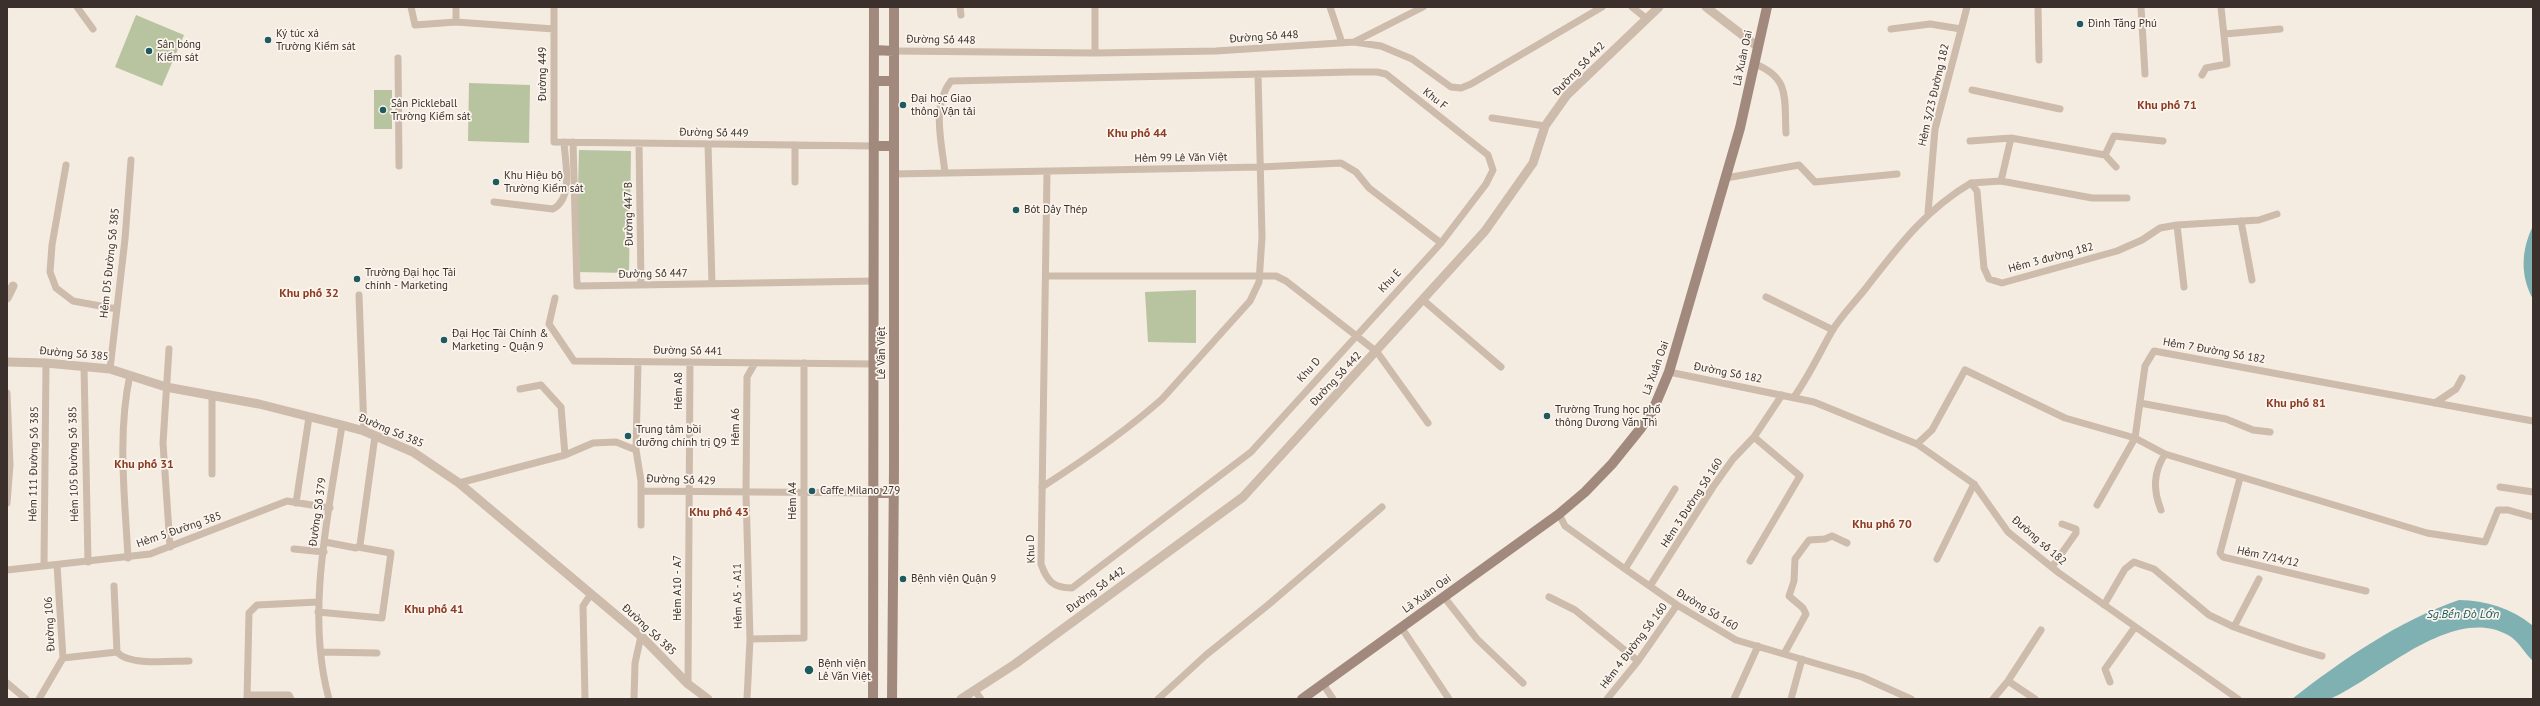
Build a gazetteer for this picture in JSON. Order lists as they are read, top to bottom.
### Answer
{
  "streets": {
    "main road": ["Lã Xuân Oai", "Lê Văn Việt"],
    "street": [
      "Đường Số 448",
      "Đường Số 442",
      "Đường 449",
      "Hẻm 3/23 Đường 182",
      "Khu F",
      "Đường Số 449",
      "Hẻm 99 Lê Văn Việt",
      "Đường 447 B",
      "Hẻm 3 đường 182",
      "Hẻm D5 Đường Số 385",
      "Đường Số 447",
      "Khu E",
      "Đường Số 441",
      "Hẻm 7 Đường Số 182",
      "Đường Số 385",
      "Khu D",
      "Đường Số 182",
      "Hẻm A8",
      "Hẻm A6",
      "Hẻm 111 Đường Số 385",
      "Hẻm 105 Đường Số 385",
      "Đường Số 429",
      "Hẻm A4",
      "Hẻm 3 Đường Số 160",
      "Đường Số 379",
      "Hẻm 5 Đường 385",
      "Đường số 182",
      "Hẻm 7/14/12",
      "Hẻm A10 - A7",
      "Hẻm A5 - A11",
      "Đường Số 160",
      "Đường 106",
      "Hẻm 4 Đường Số 160"
    ]
  },
  "crossings": [
    ["Đường Số 448", "Lê Văn Việt"],
    ["Lã Xuân Oai", "Đường Số 182"],
    ["Lã Xuân Oai", "Đường Số 160"],
    ["Đường 449", "Đường Số 449"],
    ["Khu F", "Hẻm 99 Lê Văn Việt"],
    ["Khu F", "Khu E"],
    ["Đường Số 449", "Đường 447 B"],
    ["Đường Số 449", "Đường Số 447"],
    ["Đường Số 449", "Lê Văn Việt"],
    ["Hẻm 99 Lê Văn Việt", "Khu E"],
    ["Hẻm 99 Lê Văn Việt", "Lê Văn Việt"],
    ["Đường 447 B", "Đường Số 447"],
    ["Hẻm D5 Đường Số 385", "Đường Số 385"],
    ["Đường Số 447", "Lê Văn Việt"],
    ["Khu E", "Khu D"],
    ["Đường Số 441", "Lê Văn Việt"],
    ["Đường Số 441", "Hẻm A8"],
    ["Đường Số 441", "Hẻm A6"],
    ["Đường Số 441", "Đường Số 429"],
    ["Đường Số 441", "Hẻm A4"],
    ["Lê Văn Việt", "Đường Số 429"],
    ["Đường Số 385", "Hẻm 111 Đường Số 385"],
    ["Đường Số 385", "Hẻm 105 Đường Số 385"],
    ["Đường Số 385", "Đường Số 379"],
    ["Đường Số 385", "Hẻm A10 - A7"],
    ["Đường Số 182", "Hẻm 3 Đường Số 160"],
    ["Đường Số 182", "Đường số 182"],
    ["Hẻm A8", "Đường Số 429"],
    ["Hẻm A8", "Hẻm A10 - A7"],
    ["Hẻm A6", "Đường Số 429"],
    ["Hẻm A6", "Hẻm A5 - A11"],
    ["Hẻm 111 Đường Số 385", "Hẻm 5 Đường 385"],
    ["Hẻm 105 Đường Số 385", "Hẻm 5 Đường 385"],
    ["Đường Số 429", "Hẻm A4"],
    ["Đường Số 429", "Hẻm A10 - A7"],
    ["Đường Số 429", "Hẻm A5 - A11"],
    ["Hẻm A4", "Hẻm A5 - A11"],
    ["Hẻm 3 Đường Số 160", "Đường số 182"],
    ["Hẻm 3 Đường Số 160", "Đường Số 160"],
    ["Đường Số 379", "Hẻm 5 Đường 385"],
    ["Hẻm 5 Đường 385", "Đường 106"],
    ["Đường Số 160", "Hẻm 4 Đường Số 160"]
  ],
  "districts": [
    "Khu phố 71",
    "Khu phố 44",
    "Khu phố 32",
    "Khu phố 81",
    "Khu phố 31",
    "Khu phố 43",
    "Khu phố 70",
    "Khu phố 41"
  ],
  "water": ["Sg.Bến Đò Lớn"],
  "places": [
    "Đình Tăng Phú",
    "Ký túc xá Trường Kiểm sát",
    "Sân bóng Kiểm sát",
    "Đại học Giao thông Vận tải",
    "Sân Pickleball Trường Kiểm sát",
    "Khu Hiệu bộ Trường Kiểm sát",
    "Bót Dây Thép",
    "Trường Đại học Tài chính - Marketing",
    "Đại Học Tài Chính & Marketing - Quận 9",
    "Trường Trung học phổ thông Dương Văn Thì",
    "Trung tâm bồi dưỡng chính trị Q9",
    "Caffe Milano 279",
    "Bệnh viện Quận 9",
    "Bệnh viện Lê Văn Việt"
  ]
}
